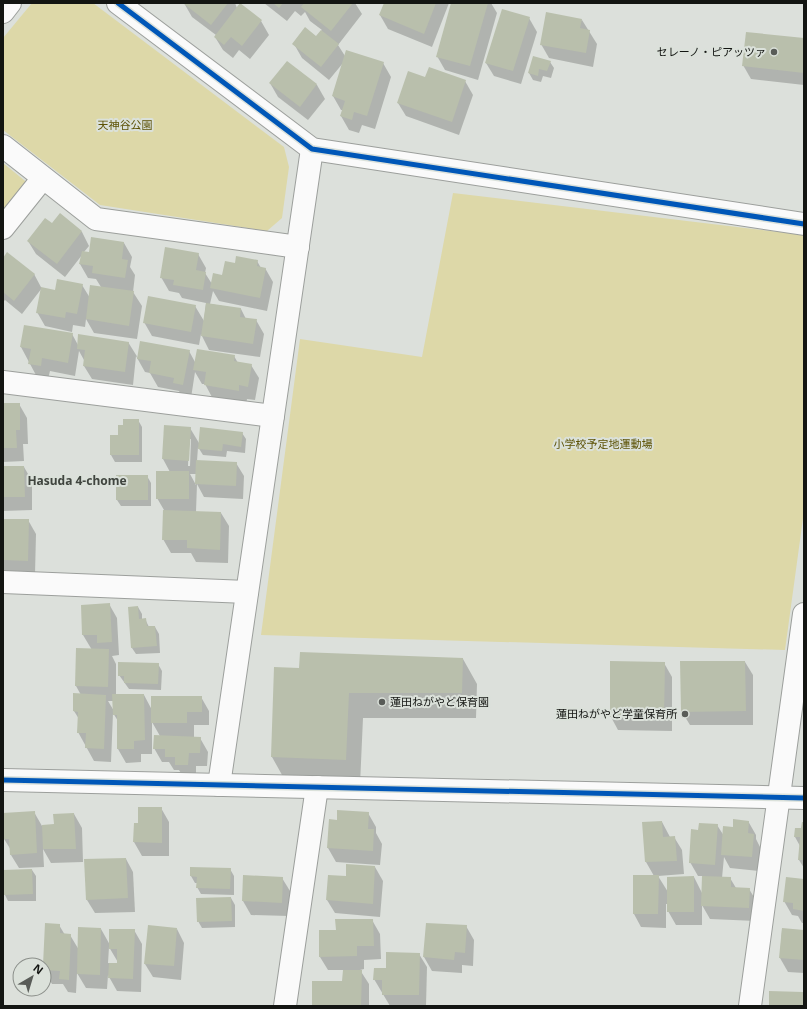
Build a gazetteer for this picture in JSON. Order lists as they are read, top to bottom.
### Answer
{
  "districts": ["Hasuda 4-chome"],
  "parks": ["天神谷公園", "小学校予定地運動場"],
  "places": ["セレーノ・ピアッツァ", "蓮田ねがやど保育園", "蓮田ねがやど学童保育所"],
  "north": "top right"
}
